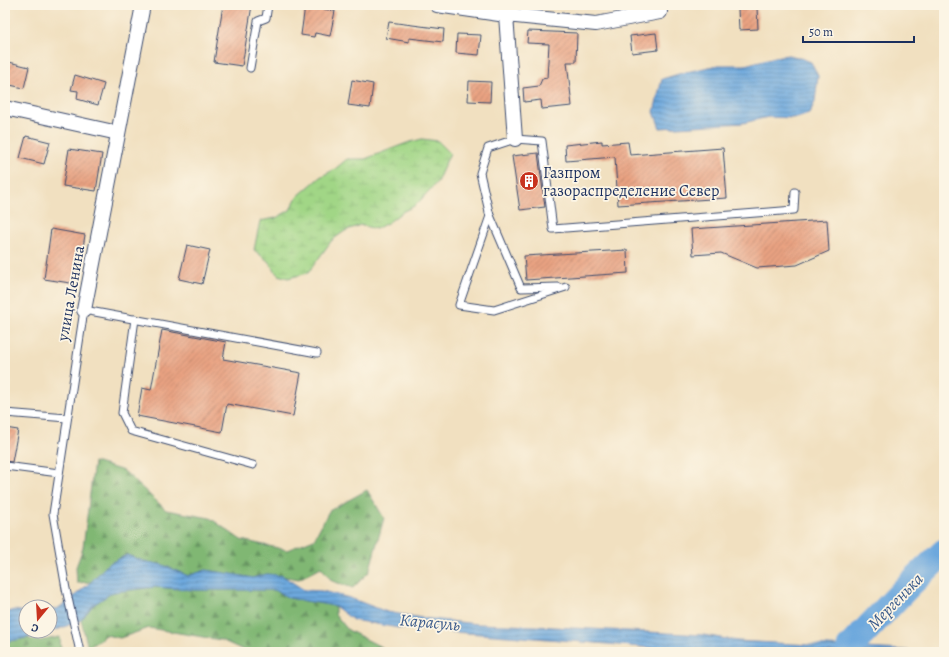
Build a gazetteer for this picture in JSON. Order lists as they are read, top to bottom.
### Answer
{
  "streets": {
    "street": ["улица Ленина"]
  },
  "water": ["Мергенька", "Карасуль"],
  "places": {
    "building": ["Газпром газораспределение Север"]
  },
  "scale_bar": "50 m",
  "north": "bottom"
}
